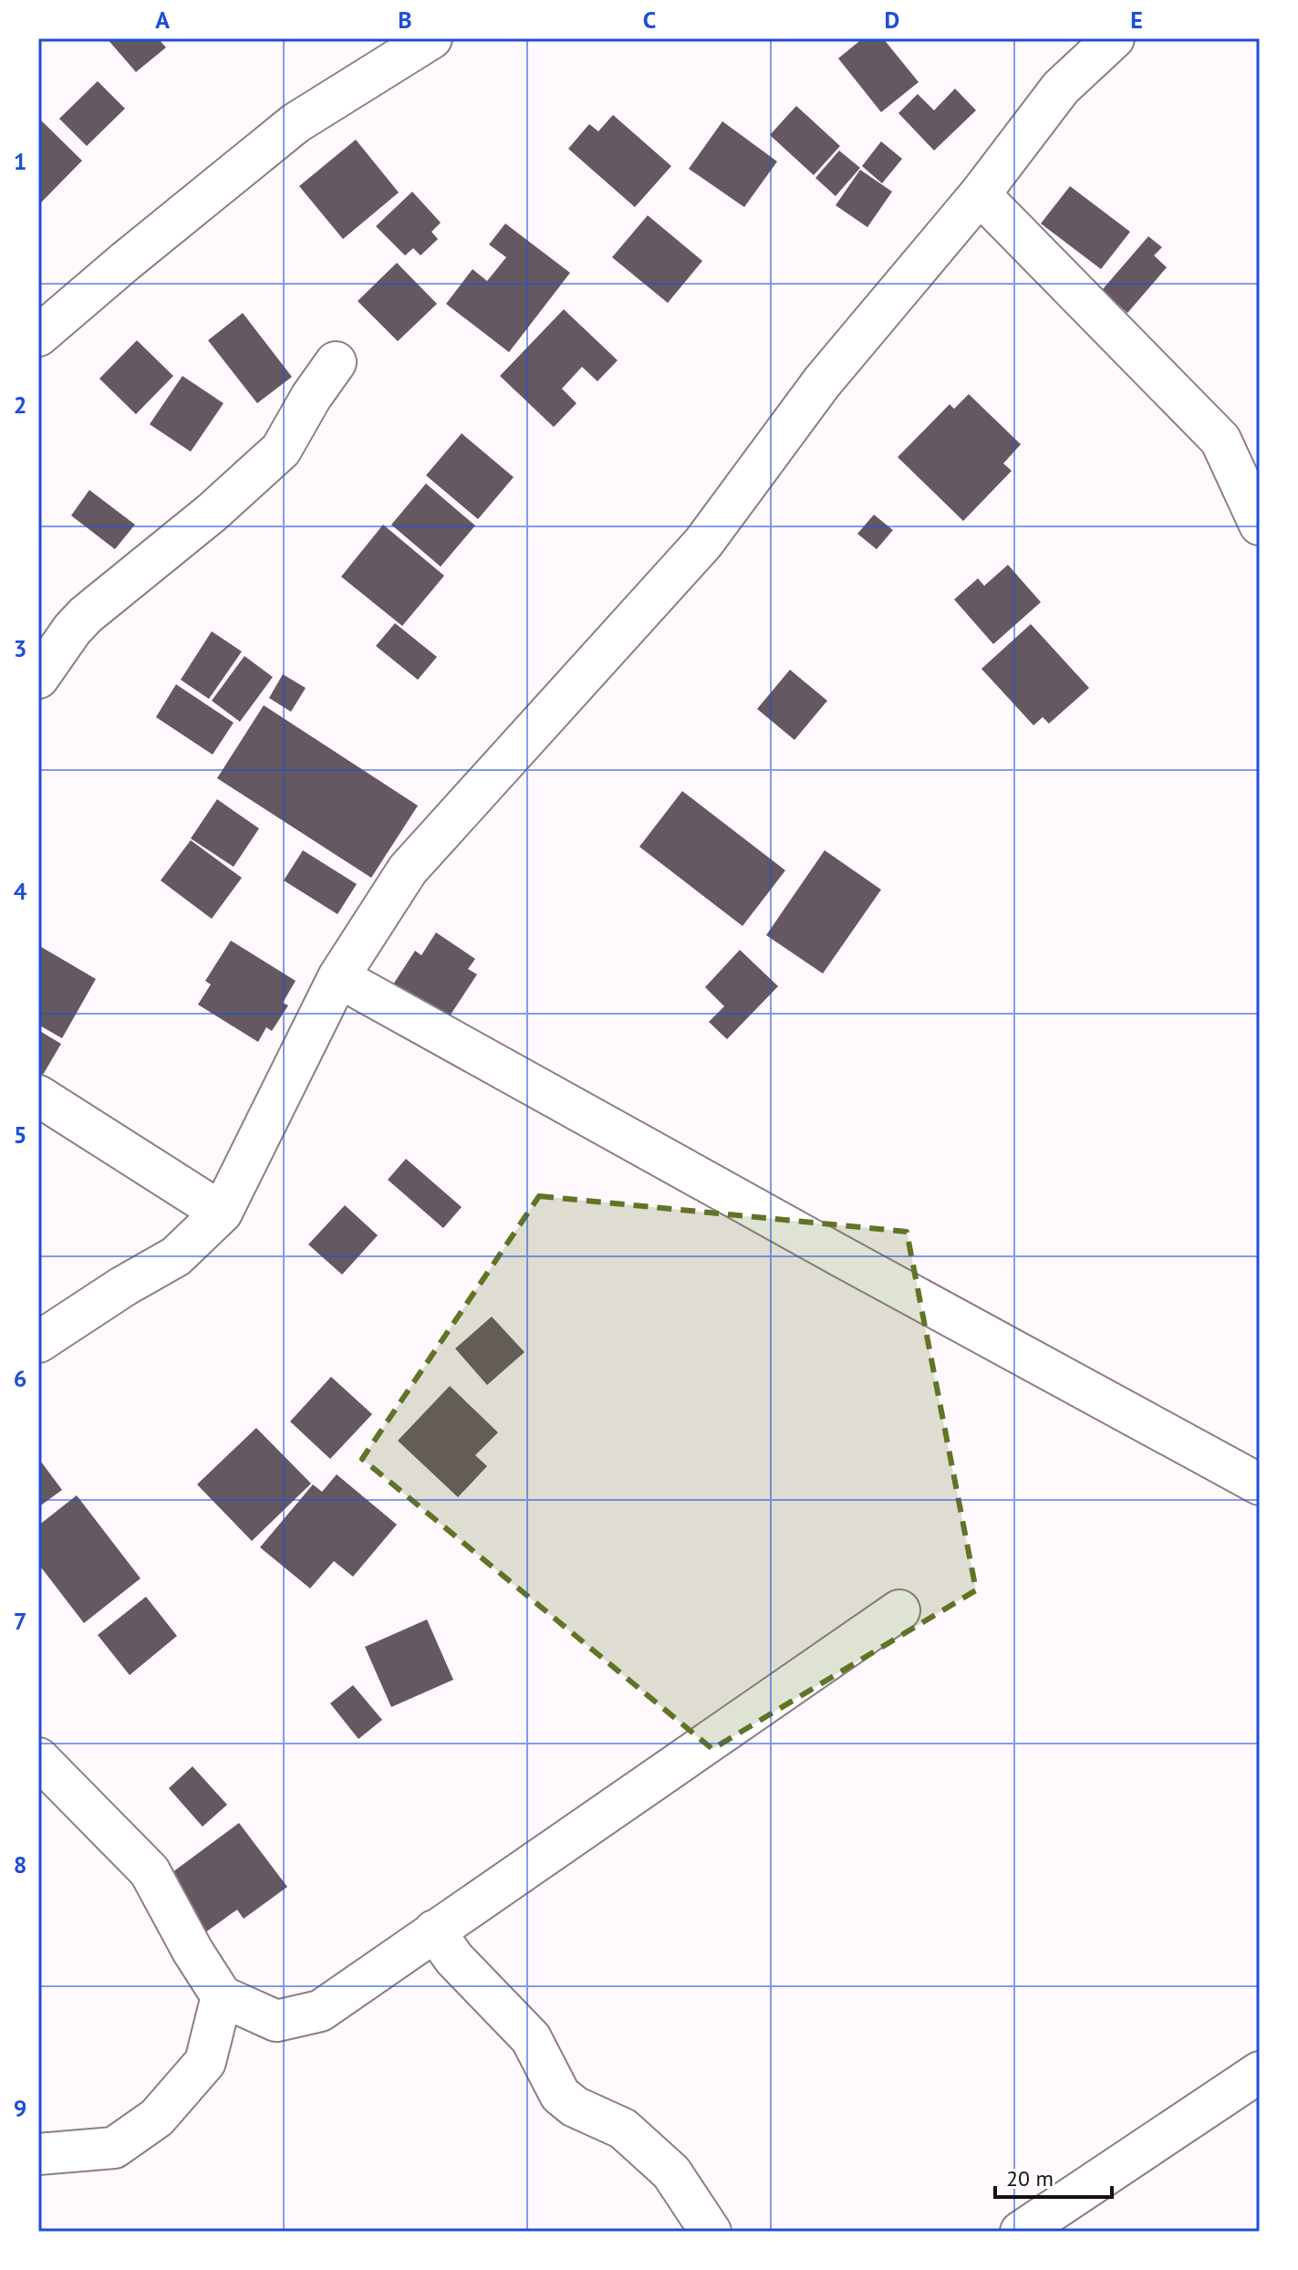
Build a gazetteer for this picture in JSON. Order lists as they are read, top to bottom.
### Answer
{
  "scale_bar": "20 m",
  "grid": {
    "columns": [
      "A",
      "B",
      "C",
      "D",
      "E"
    ],
    "rows": [
      "1",
      "2",
      "3",
      "4",
      "5",
      "6",
      "7",
      "8",
      "9"
    ]
  }
}
